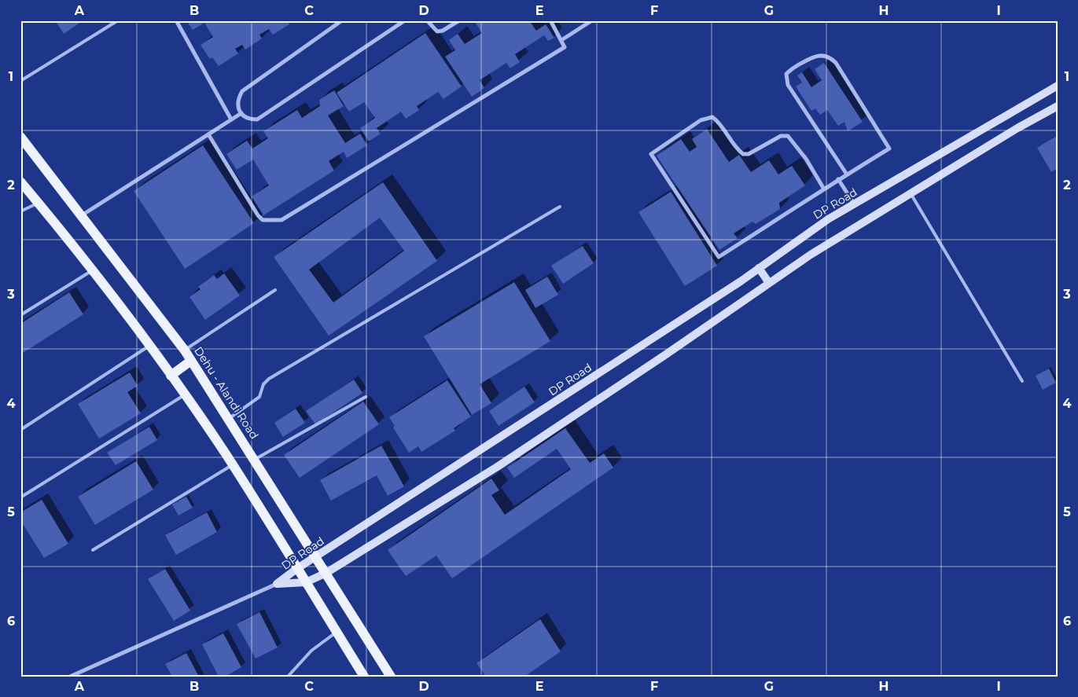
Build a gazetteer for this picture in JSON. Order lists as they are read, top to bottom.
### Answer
{
  "streets": {
    "main road": ["Dehu - Alandi Road"],
    "street": ["DP Road"]
  },
  "crossings": [
    ["DP Road", "Dehu - Alandi Road"]
  ],
  "grid": {
    "columns": [
      "A",
      "B",
      "C",
      "D",
      "E",
      "F",
      "G",
      "H",
      "I"
    ],
    "rows": [
      "1",
      "2",
      "3",
      "4",
      "5",
      "6"
    ]
  }
}
